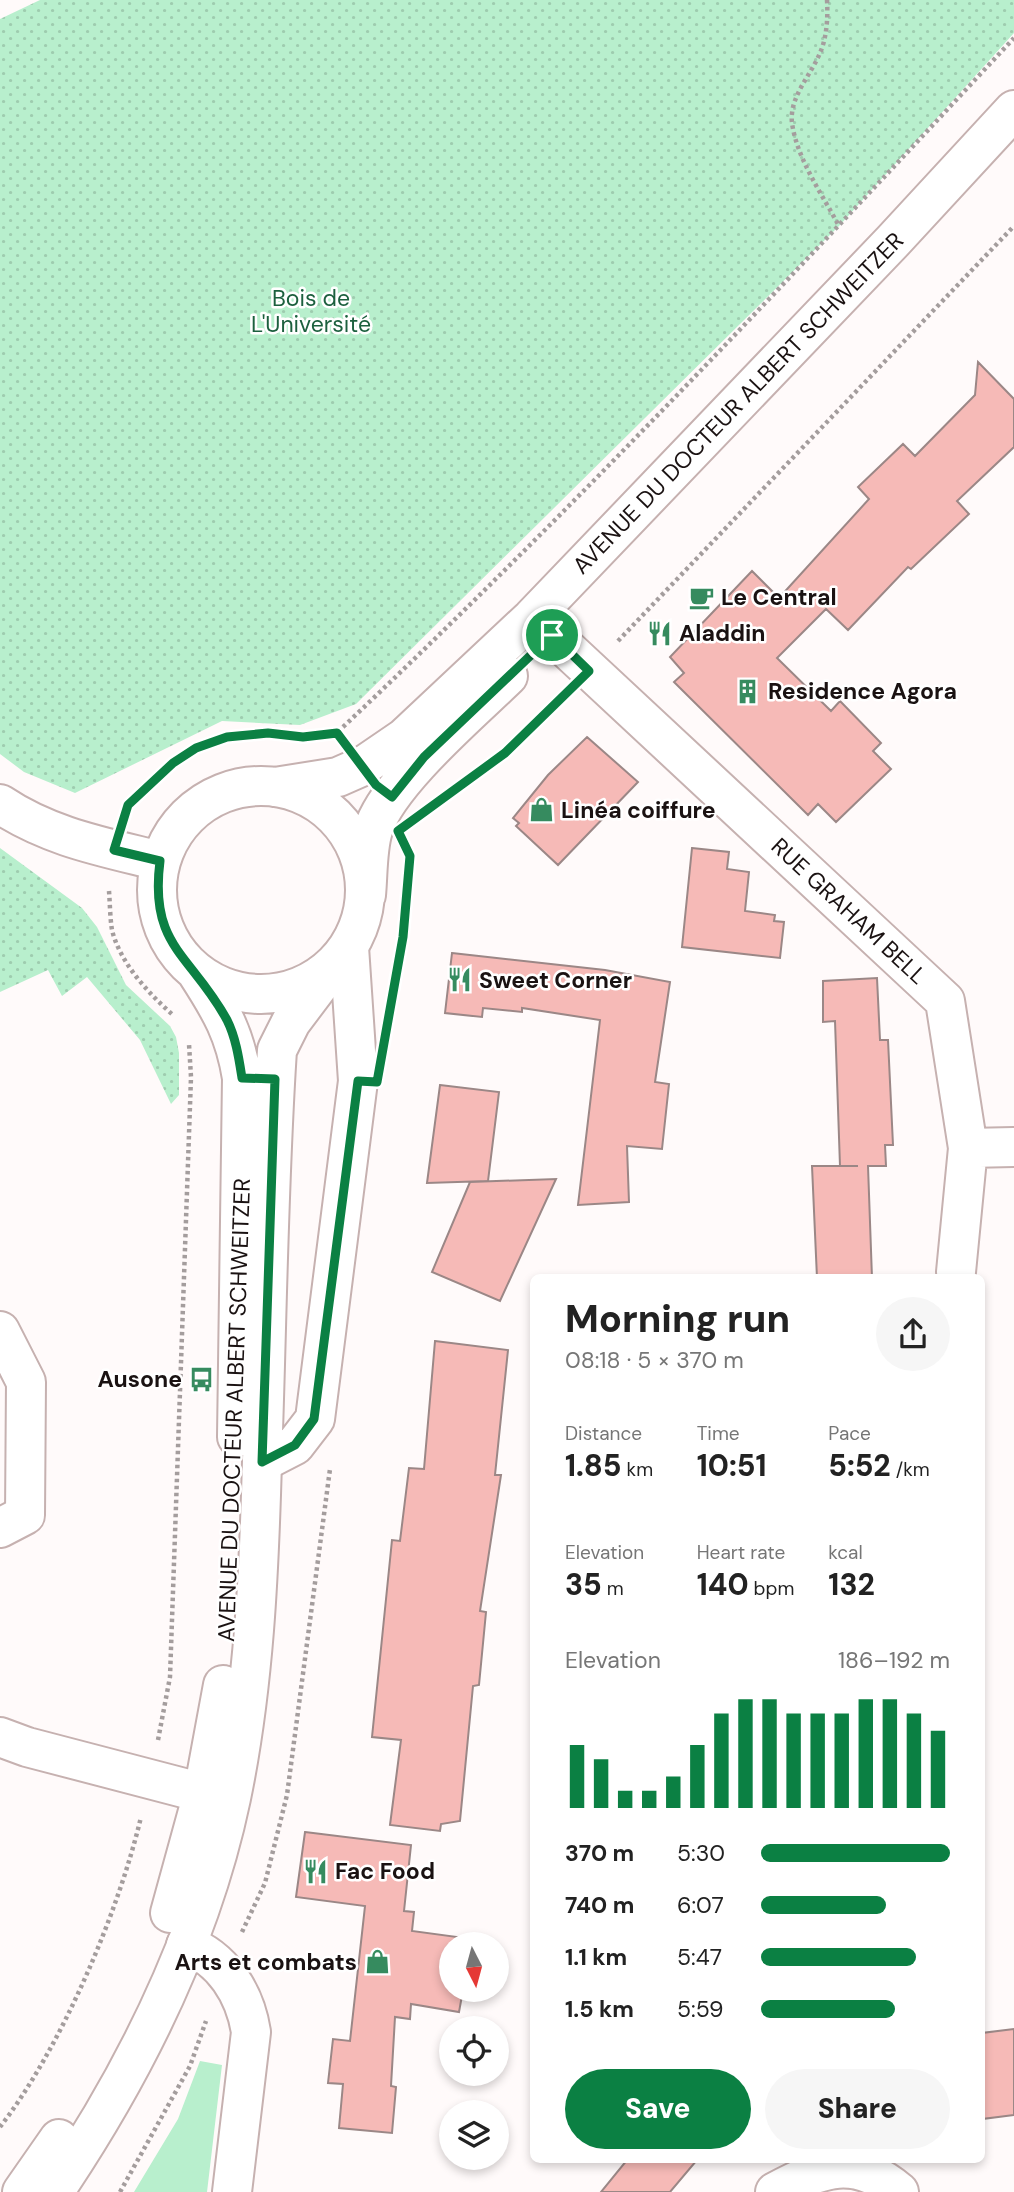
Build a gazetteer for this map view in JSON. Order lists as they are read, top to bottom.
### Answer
{
  "streets": {
    "main road": ["AVENUE DU DOCTEUR ALBERT SCHWEITZER", "RUE GRAHAM BELL"]
  },
  "crossings": [
    ["AVENUE DU DOCTEUR ALBERT SCHWEITZER", "RUE GRAHAM BELL"]
  ],
  "parks": ["Bois de L'Université"],
  "places": {
    "cafe": ["Le Central"],
    "restaurant": ["Aladdin", "Sweet Corner", "Fac Food"],
    "building": ["Residence Agora"],
    "shop": ["Linéa coiffure", "Arts et combats"],
    "bus stop": ["Ausone"]
  },
  "north": "bottom",
  "page": {
    "heading": ["Morning run", "08:18 · 5 × 370 m"],
    "stats": [
      ["Distance", "1.85 km"],
      ["Time", "10:51"],
      ["Pace", "5:52 /km"],
      ["Elevation", "35 m"],
      ["Heart rate", "140 bpm"],
      ["kcal", "132"]
    ],
    "chart": ["Elevation", "186–192 m"],
    "list": [
      {
        "name": "370 m",
        "note": "5:30"
      },
      {
        "name": "740 m",
        "note": "6:07"
      },
      {
        "name": "1.1 km",
        "note": "5:47"
      },
      {
        "name": "1.5 km",
        "note": "5:59"
      }
    ],
    "buttons": ["Save", "Share"]
  }
}
